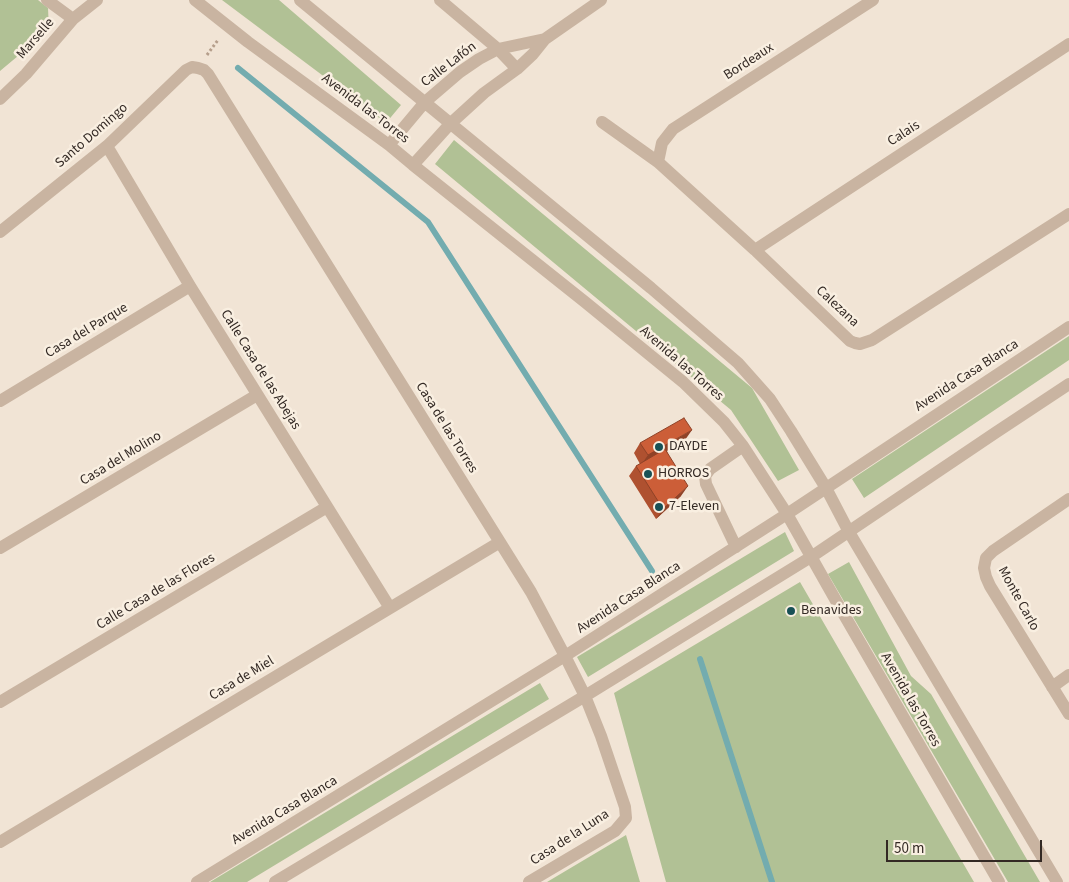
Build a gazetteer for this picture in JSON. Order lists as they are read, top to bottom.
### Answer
{
  "streets": {
    "street": [
      "Marselle",
      "Bordeaux",
      "Calle Lafón",
      "Avenida las Torres",
      "Calais",
      "Santo Domingo",
      "Calezana",
      "Casa del Parque",
      "Calle Casa de las Abejas",
      "Avenida Casa Blanca",
      "Casa de las Torres",
      "Casa del Molino",
      "Calle Casa de las Flores",
      "Monte Carlo",
      "Casa de Miel",
      "Casa de la Luna"
    ]
  },
  "crossings": [
    ["Bordeaux", "Calezana"],
    ["Calle Lafón", "Avenida las Torres"],
    ["Avenida las Torres", "Avenida Casa Blanca"],
    ["Calais", "Calezana"],
    ["Santo Domingo", "Calle Casa de las Abejas"],
    ["Santo Domingo", "Casa de las Torres"],
    ["Casa del Parque", "Calle Casa de las Abejas"],
    ["Calle Casa de las Abejas", "Casa del Molino"],
    ["Calle Casa de las Abejas", "Calle Casa de las Flores"],
    ["Calle Casa de las Abejas", "Casa de Miel"],
    ["Avenida Casa Blanca", "Casa de las Torres"],
    ["Casa de las Torres", "Casa de Miel"],
    ["Casa de las Torres", "Casa de la Luna"]
  ],
  "places": [
    "DAYDE",
    "HORROS",
    "7-Eleven",
    "Benavides"
  ],
  "scale_bar": "50 m"
}
